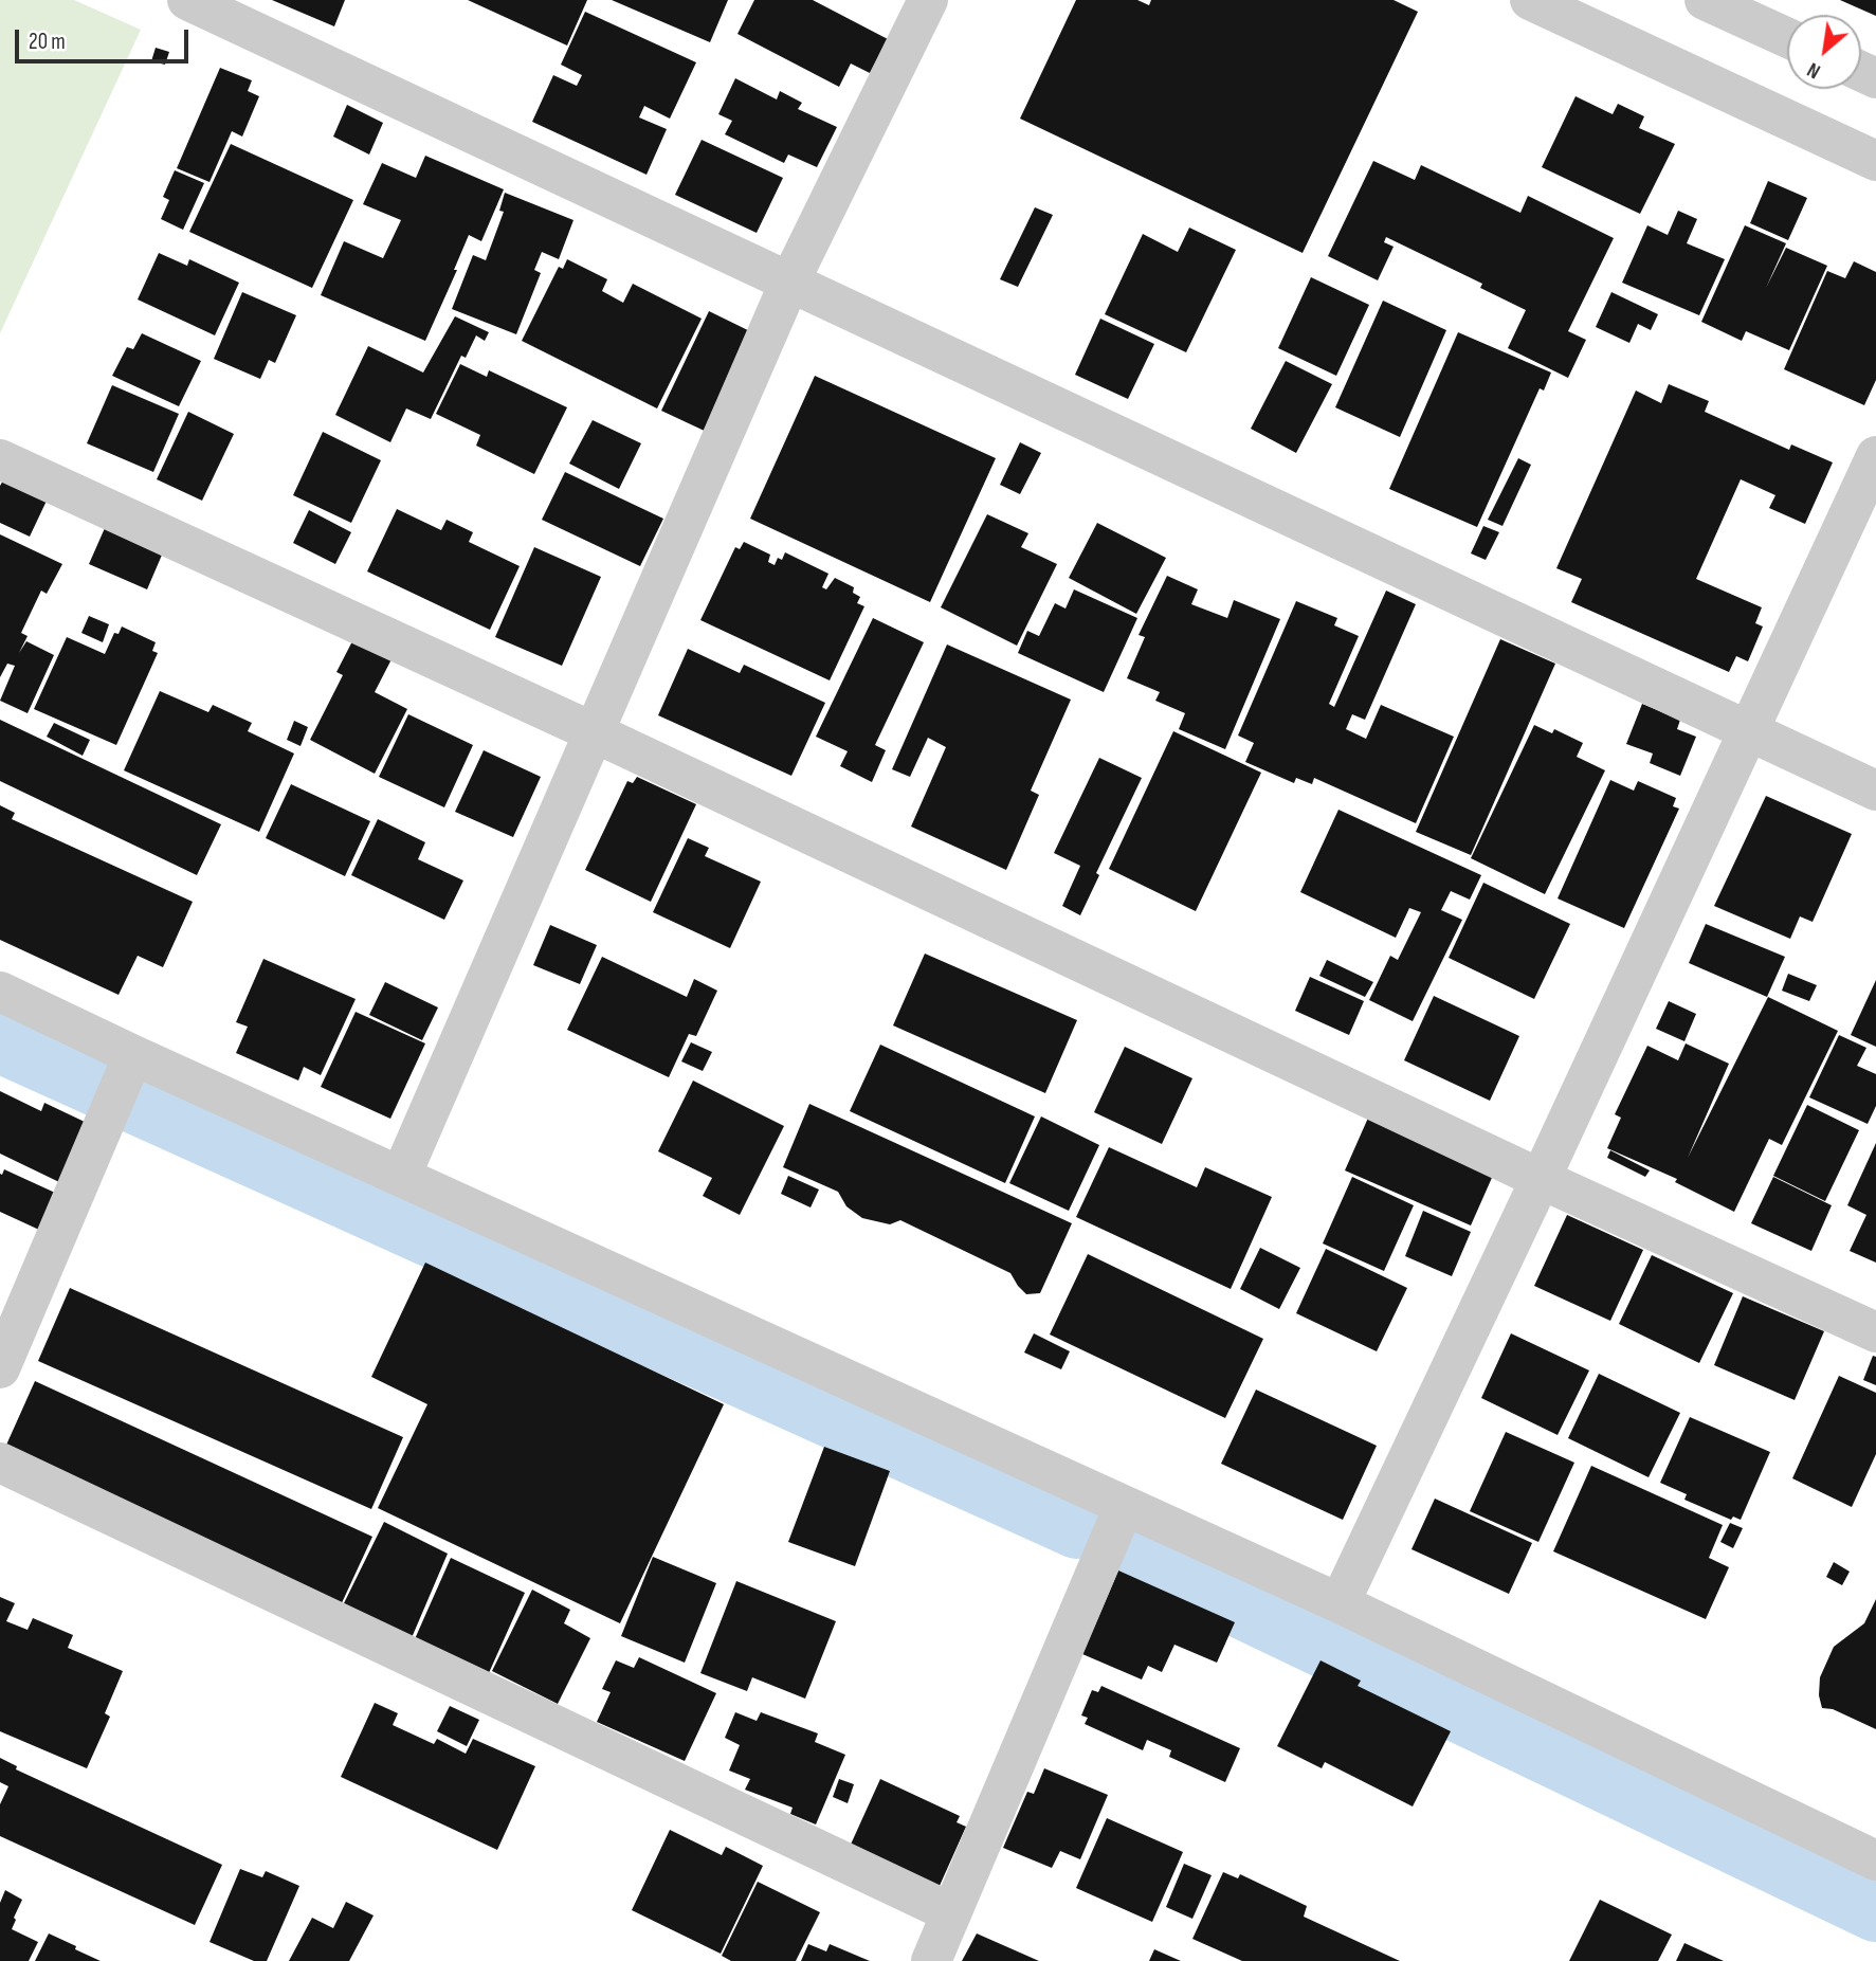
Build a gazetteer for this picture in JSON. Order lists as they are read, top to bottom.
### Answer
{
  "scale_bar": "20 m",
  "north": "bottom left"
}
